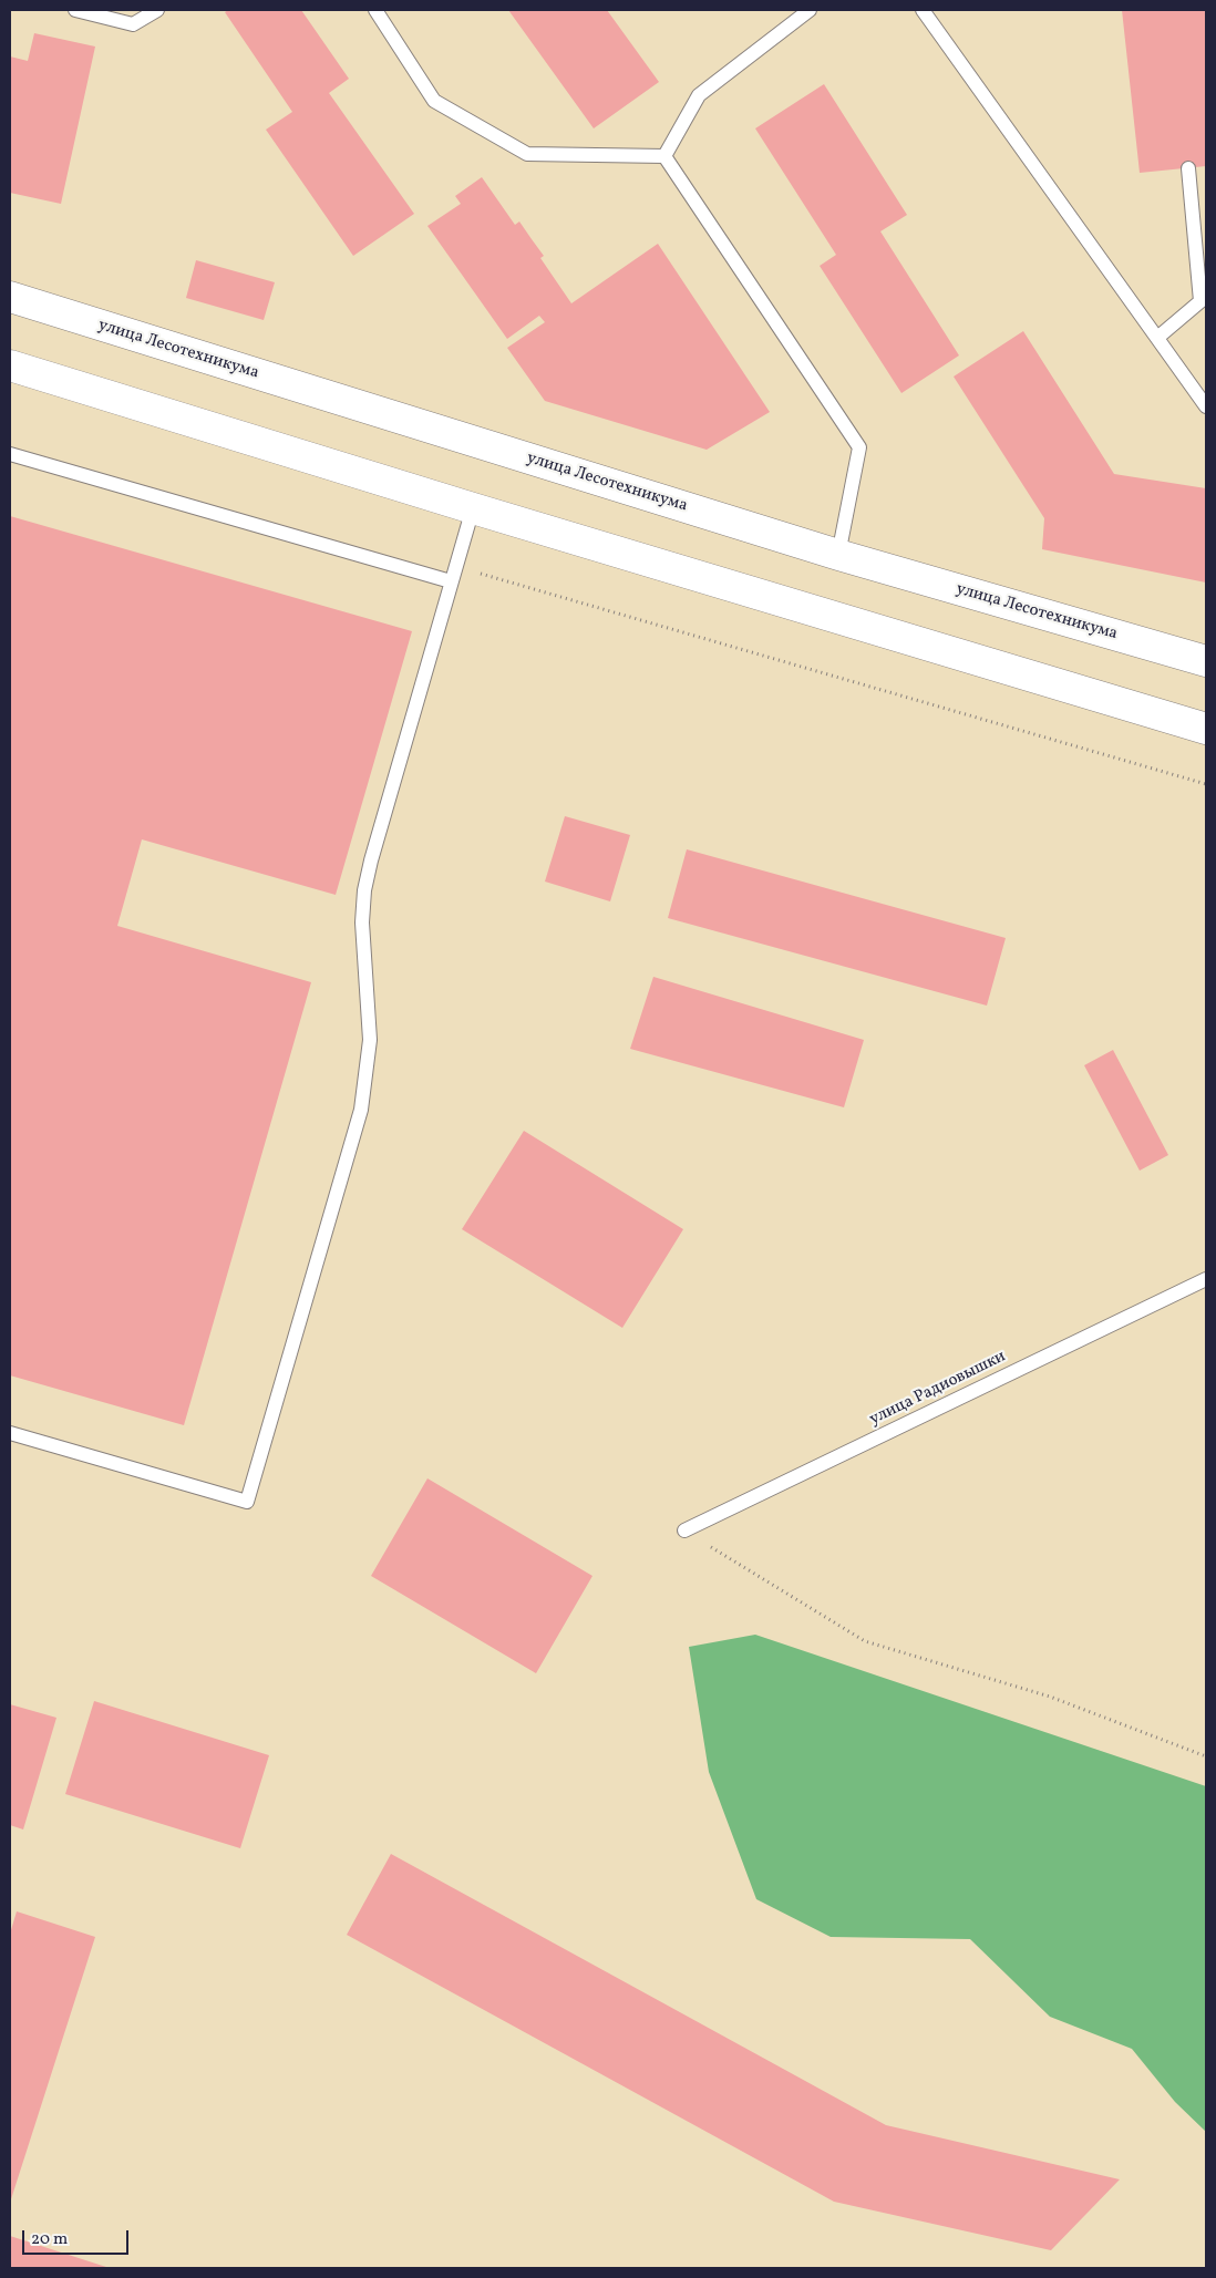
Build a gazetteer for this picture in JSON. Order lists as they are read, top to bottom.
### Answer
{
  "streets": {
    "main road": ["улица Лесотехникума"],
    "lane": ["улица Радиовышки"]
  },
  "scale_bar": "20 m"
}
